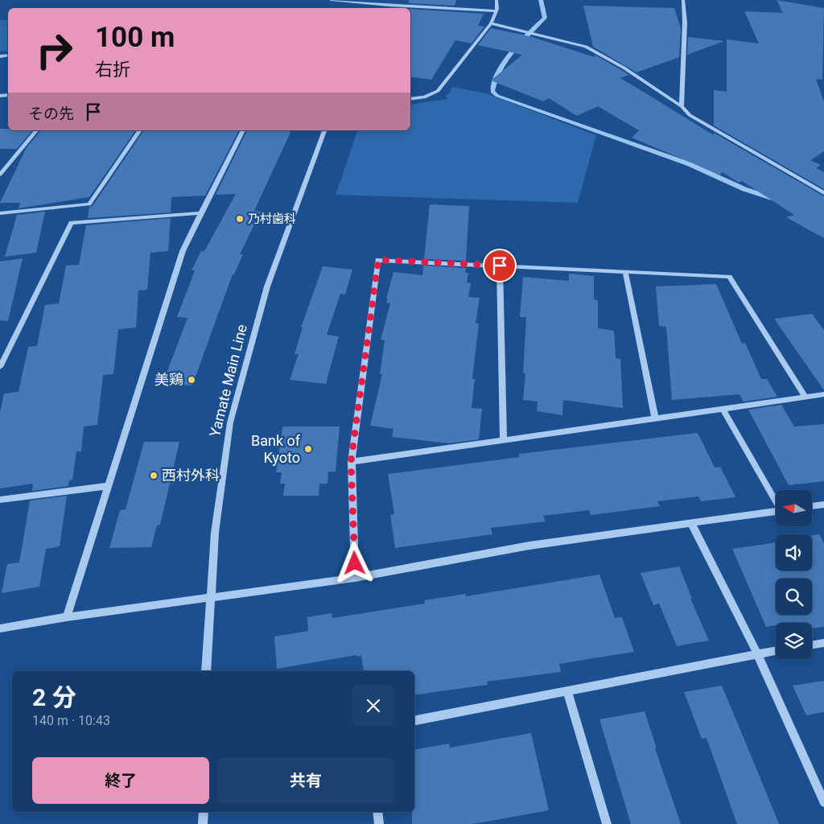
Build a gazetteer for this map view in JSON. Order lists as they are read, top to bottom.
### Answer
{
  "streets": {
    "street": ["Yamate Main Line"]
  },
  "places": [
    "乃村歯科",
    "美鶏",
    "Bank of Kyoto",
    "西村外科"
  ],
  "north": "left",
  "page": {
    "turn": ["100 m", "右折"],
    "then": "その先",
    "heading": ["2 分", "140 m · 10:43"],
    "buttons": ["終了", "共有"]
  }
}
